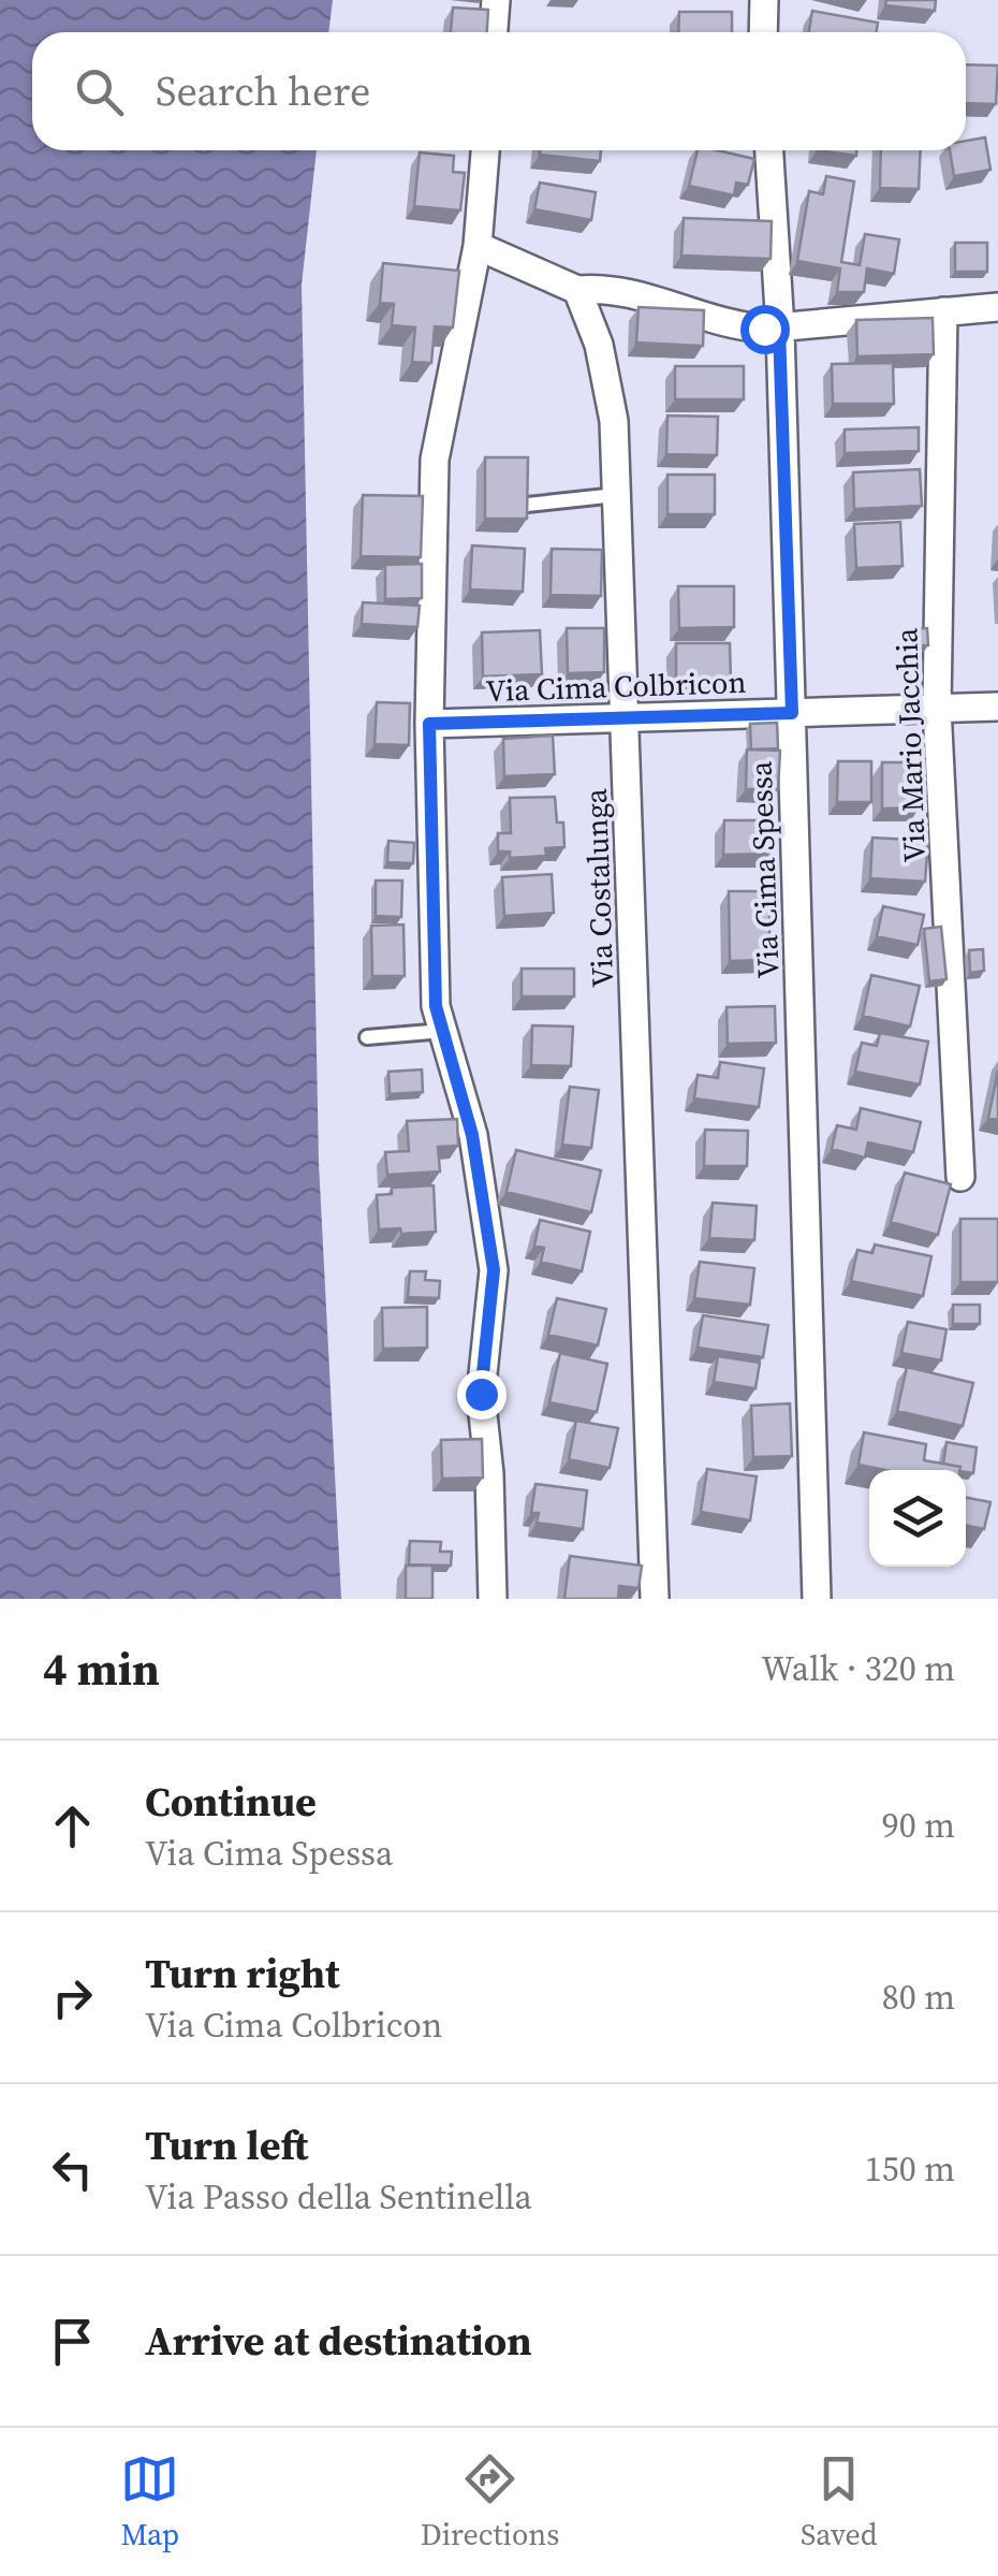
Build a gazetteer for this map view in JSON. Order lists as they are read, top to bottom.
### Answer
{
  "streets": {
    "street": [
      "Via Cima Colbricon",
      "Via Mario Jacchia",
      "Via Cima Spessa",
      "Via Costalunga"
    ]
  },
  "crossings": [
    ["Via Cima Colbricon", "Via Mario Jacchia"],
    ["Via Cima Colbricon", "Via Cima Spessa"],
    ["Via Cima Colbricon", "Via Costalunga"]
  ],
  "page": {
    "search": "Search here",
    "heading": ["4 min", "Walk · 320 m"],
    "list": [
      ["Continue", "Via Cima Spessa", "90 m"],
      ["Turn right", "Via Cima Colbricon", "80 m"],
      ["Turn left", "Via Passo della Sentinella", "150 m"],
      "Arrive at destination"
    ],
    "nav": ["Map", "Directions", "Saved"]
  }
}
